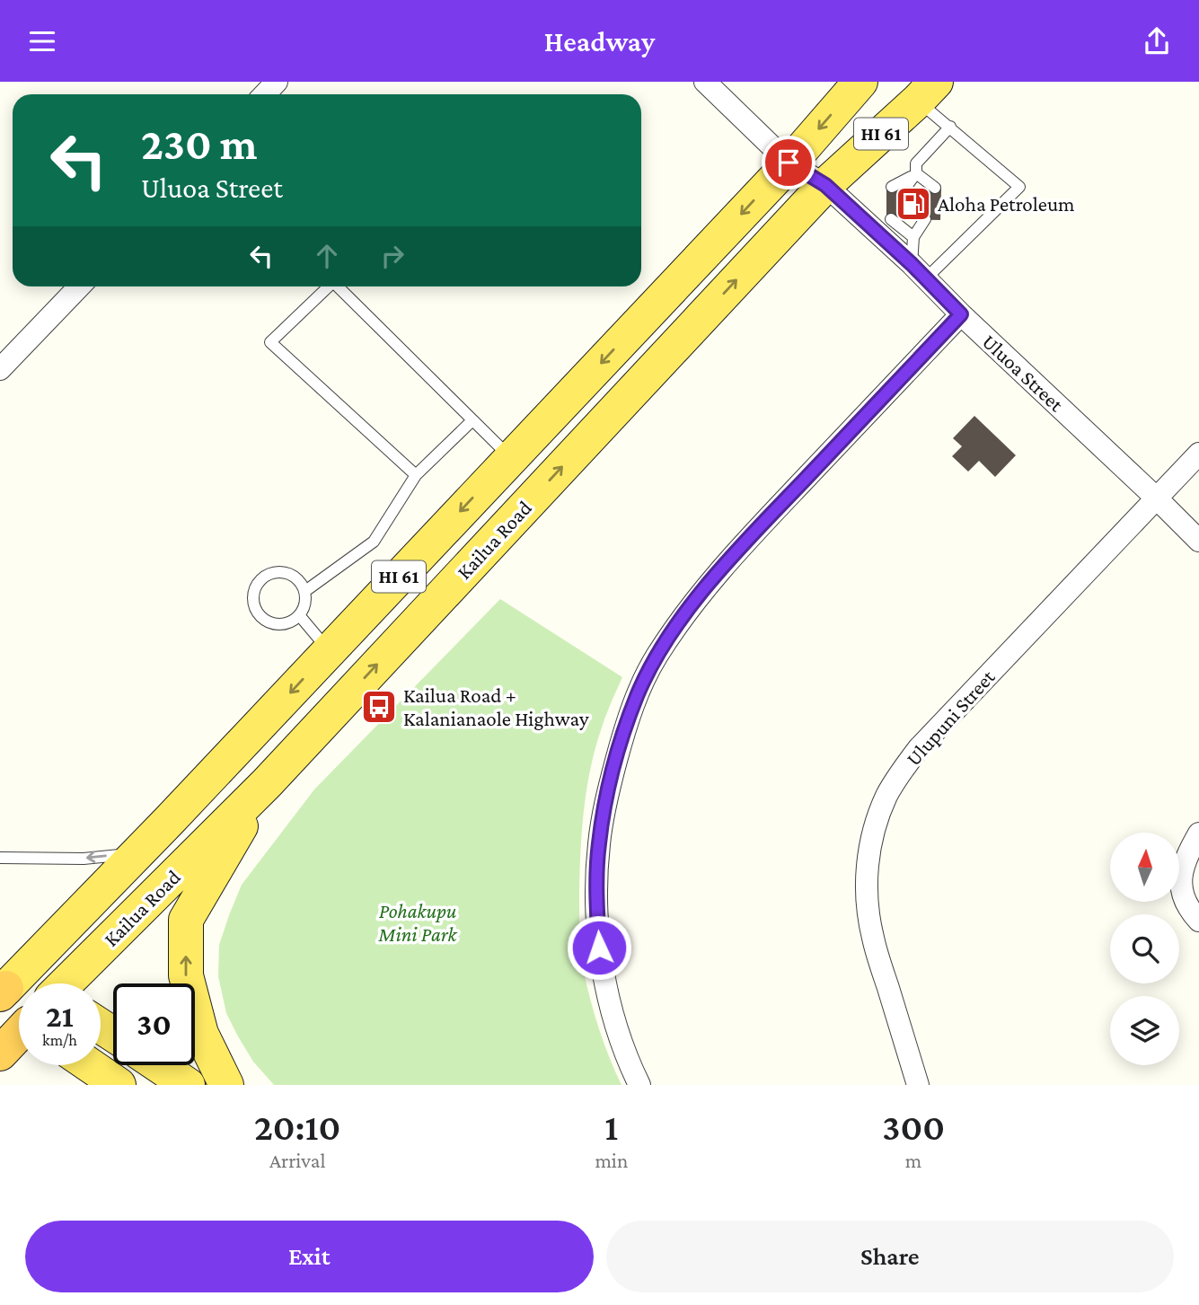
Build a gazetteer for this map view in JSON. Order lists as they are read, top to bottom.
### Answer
{
  "streets": {
    "highway": ["HI 61"],
    "main road": ["Kailua Road"],
    "street": ["Uluoa Street", "Ulupuni Street"]
  },
  "crossings": [
    ["Uluoa Street", "Kailua Road"],
    ["Uluoa Street", "Ulupuni Street"]
  ],
  "parks": ["Pohakupu Mini Park"],
  "places": {
    "fuel station": ["Aloha Petroleum"],
    "bus stop": ["Kailua Road + Kalanianaole Highway"]
  },
  "north": "top",
  "page": {
    "header": "Headway",
    "turn": ["230 m", "Uluoa Street"],
    "speed": "21 km/h",
    "limit": "30",
    "eta": [
      "20:10",
      "Arrival",
      "1",
      "min",
      "300",
      "m"
    ],
    "buttons": ["Exit", "Share"]
  }
}
